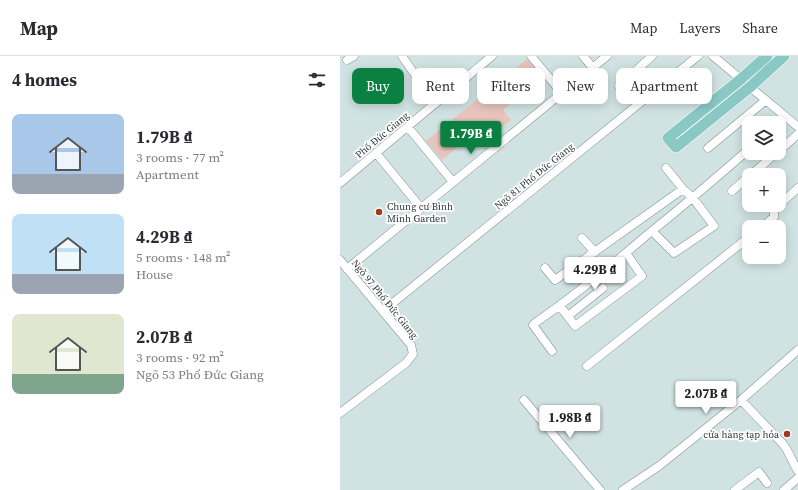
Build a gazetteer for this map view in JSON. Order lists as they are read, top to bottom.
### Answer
{
  "streets": {
    "street": ["Phố Đức Giang", "Ngõ 81 Phố Đức Giang", "Ngõ 97 Phố Đức Giang"]
  },
  "crossings": [
    ["Ngõ 81 Phố Đức Giang", "Ngõ 97 Phố Đức Giang"]
  ],
  "places": ["Chung cư Bình Minh Garden", "cửa hàng tạp hóa"],
  "page": {
    "header": "Map",
    "nav": ["Map", "Layers", "Share"],
    "heading": "4 homes",
    "chip": [
      "Buy",
      "Rent",
      "Filters",
      "New",
      "Apartment"
    ],
    "list": [
      {
        "name": "1.79B ₫",
        "note": "3 rooms · 77 m² · Apartment"
      },
      {
        "name": "4.29B ₫",
        "note": "5 rooms · 148 m² · House"
      },
      {
        "name": "2.07B ₫",
        "note": "3 rooms · 92 m² · Ngõ 53 Phố Đức Giang"
      }
    ],
    "map_buttons": ["+", "−"],
    "price": [
      "1.79B ₫",
      "4.29B ₫",
      "2.07B ₫",
      "1.98B ₫"
    ]
  }
}
